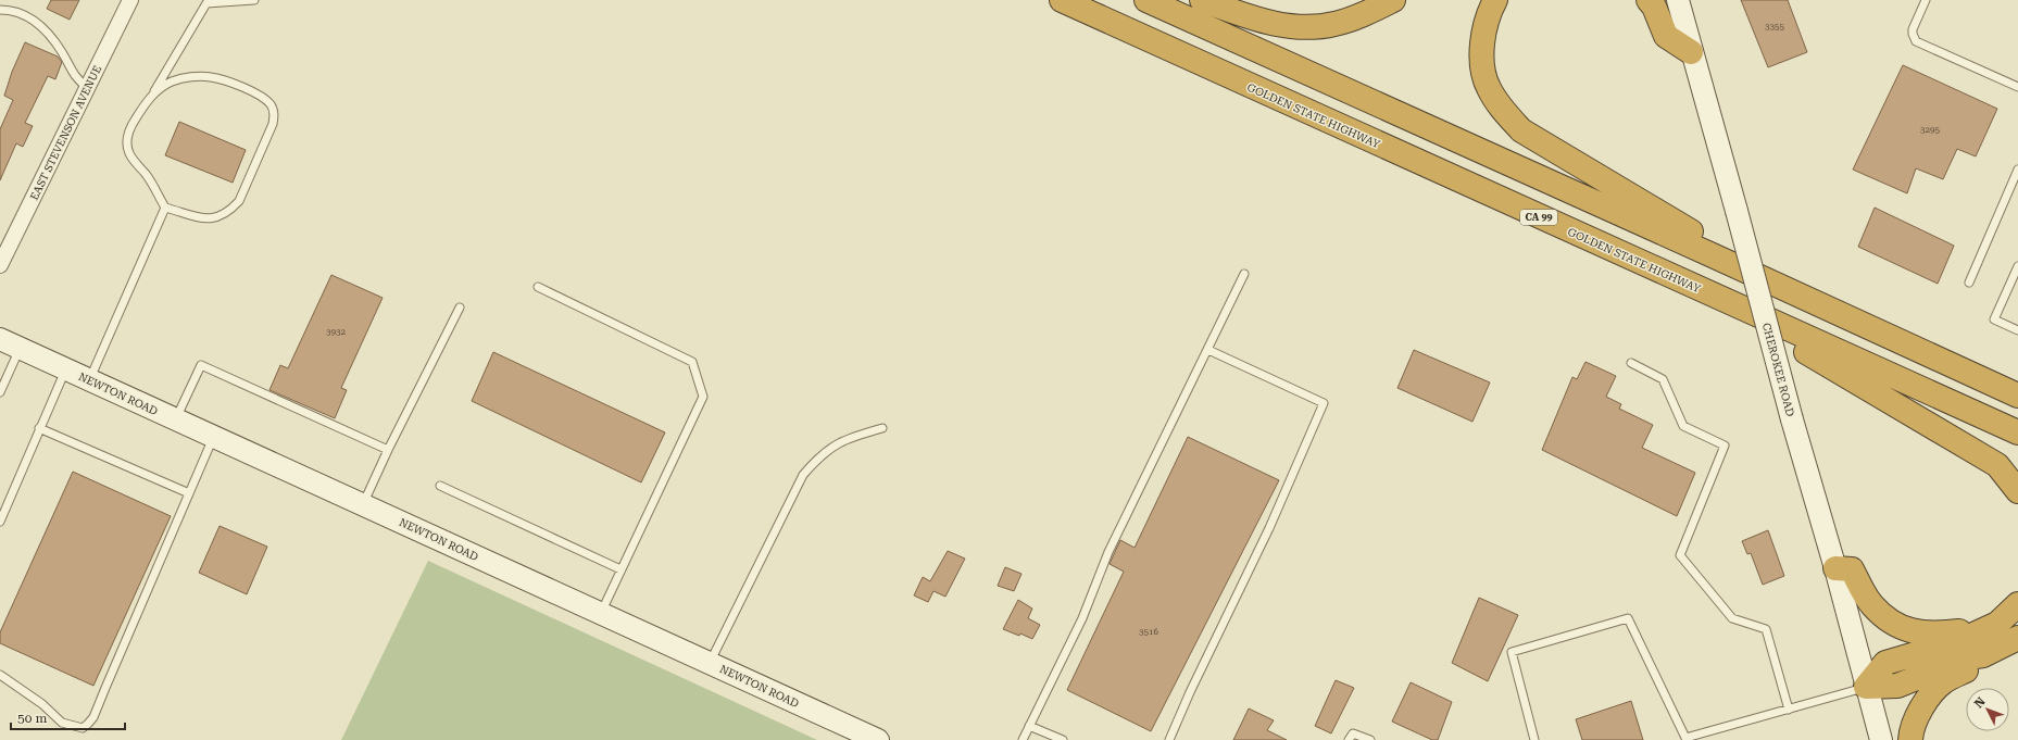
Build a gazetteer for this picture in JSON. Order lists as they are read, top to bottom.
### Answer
{
  "streets": {
    "highway": ["GOLDEN STATE HIGHWAY", "CA 99"],
    "street": ["EAST STEVENSON AVENUE", "CHEROKEE ROAD", "NEWTON ROAD"]
  },
  "house_numbers": [
    "3355",
    "3295",
    "3932",
    "3516"
  ],
  "scale_bar": "50 m",
  "north": "top left"
}
